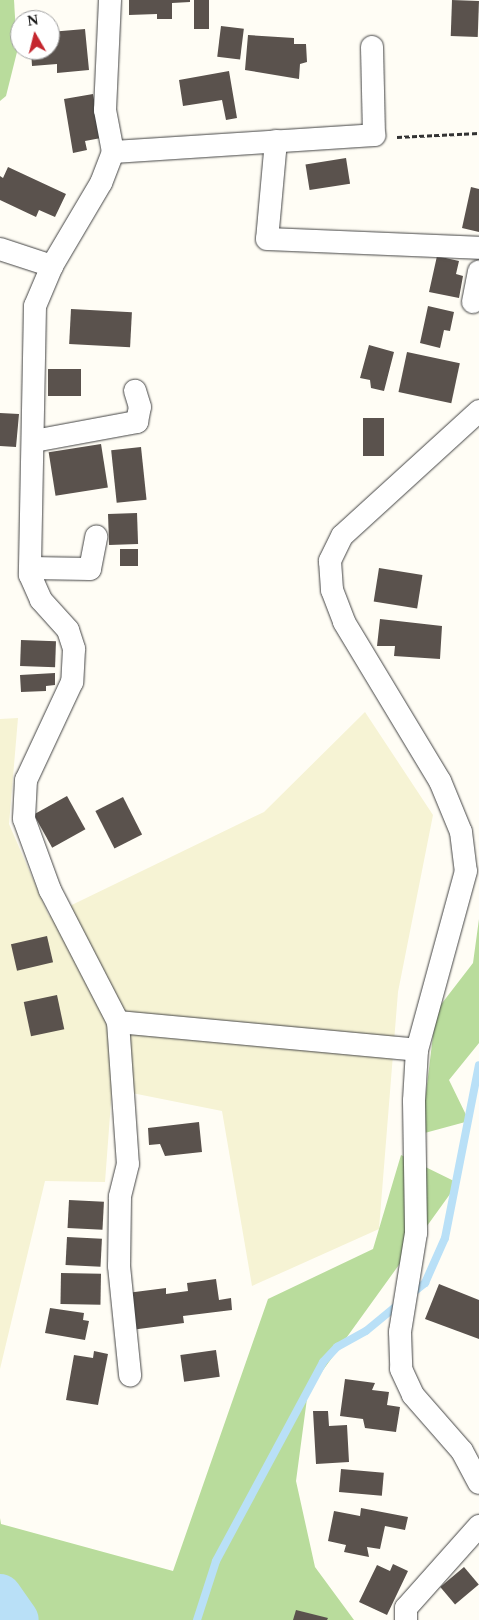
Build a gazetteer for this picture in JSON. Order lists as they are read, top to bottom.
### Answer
{
  "north": "top"
}
